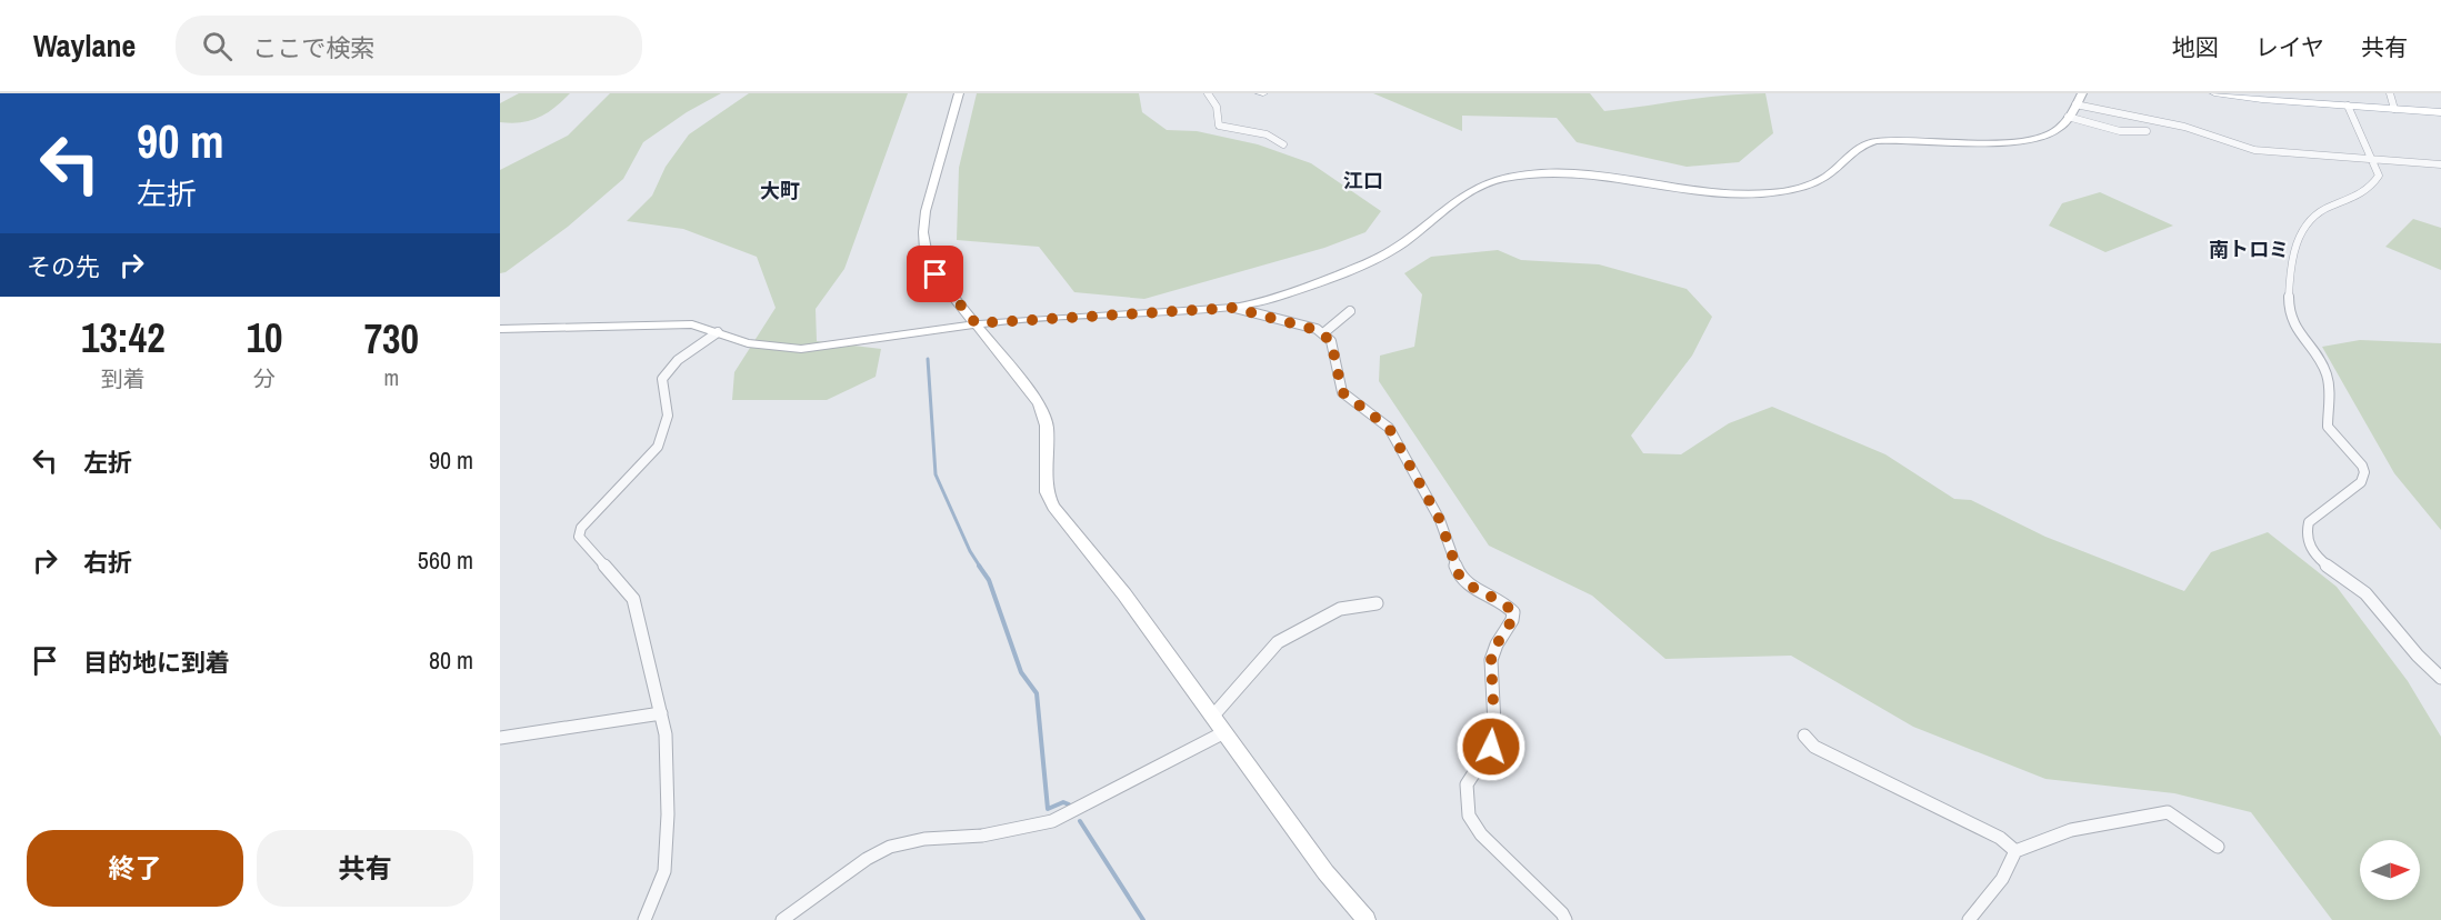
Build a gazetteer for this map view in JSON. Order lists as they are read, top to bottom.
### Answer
{
  "districts": ["江口", "大町", "南トロミ"],
  "north": "right",
  "page": {
    "header": "Waylane",
    "search": "ここで検索",
    "nav": ["地図", "レイヤ", "共有"],
    "turn": ["90 m", "左折"],
    "then": "その先",
    "eta": [
      "13:42",
      "到着",
      "10",
      "分",
      "730",
      "m"
    ],
    "list": [
      {
        "name": "左折",
        "value": "90 m"
      },
      {
        "name": "右折",
        "value": "560 m"
      },
      {
        "name": "目的地に到着",
        "value": "80 m"
      }
    ],
    "buttons": ["終了", "共有"]
  }
}
